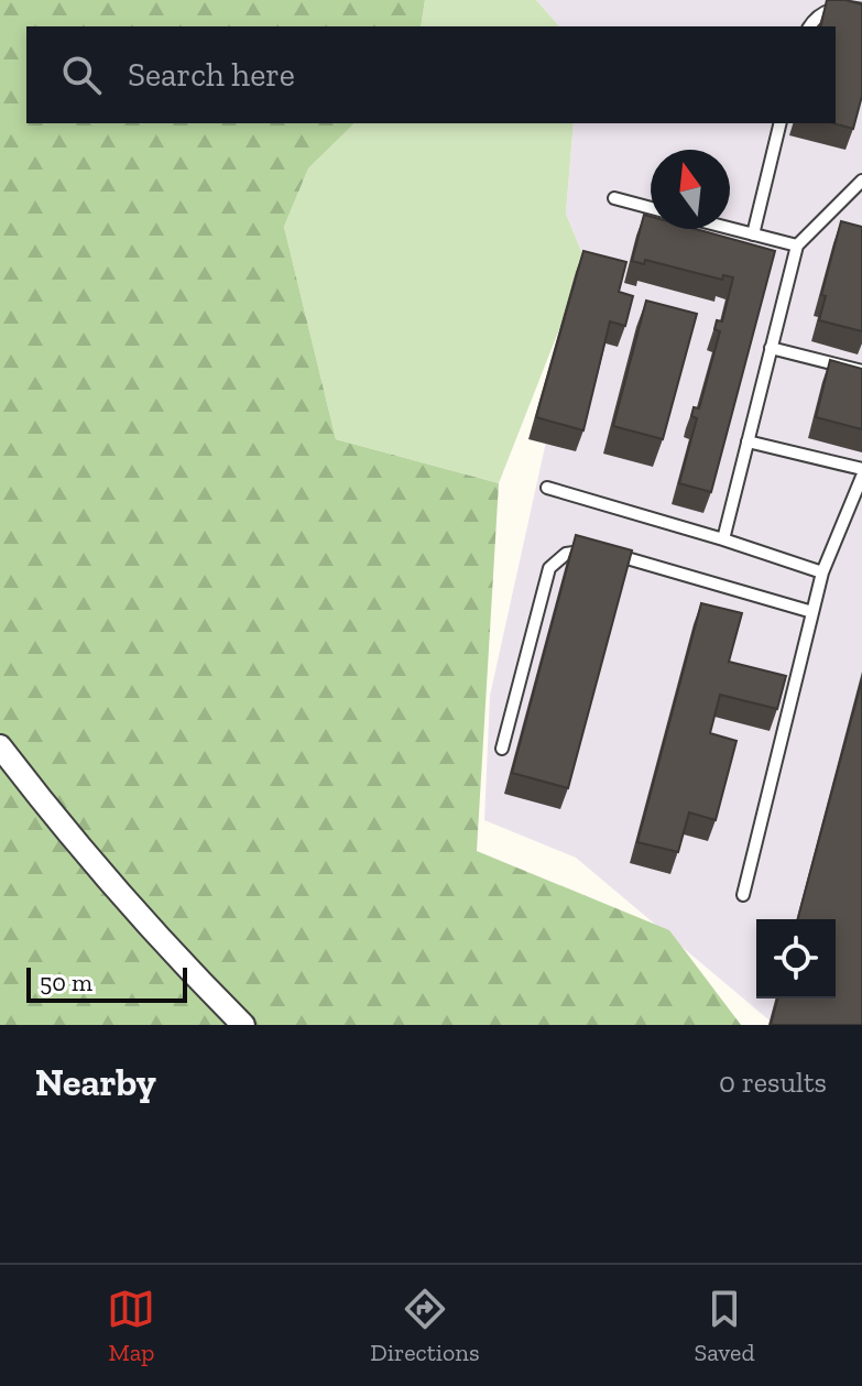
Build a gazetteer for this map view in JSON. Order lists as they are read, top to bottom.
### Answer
{
  "scale_bar": "50 m",
  "north": "top",
  "page": {
    "search": "Search here",
    "scale": "50 m",
    "heading": ["Nearby", "0 results"],
    "nav": ["Map", "Directions", "Saved"]
  }
}
